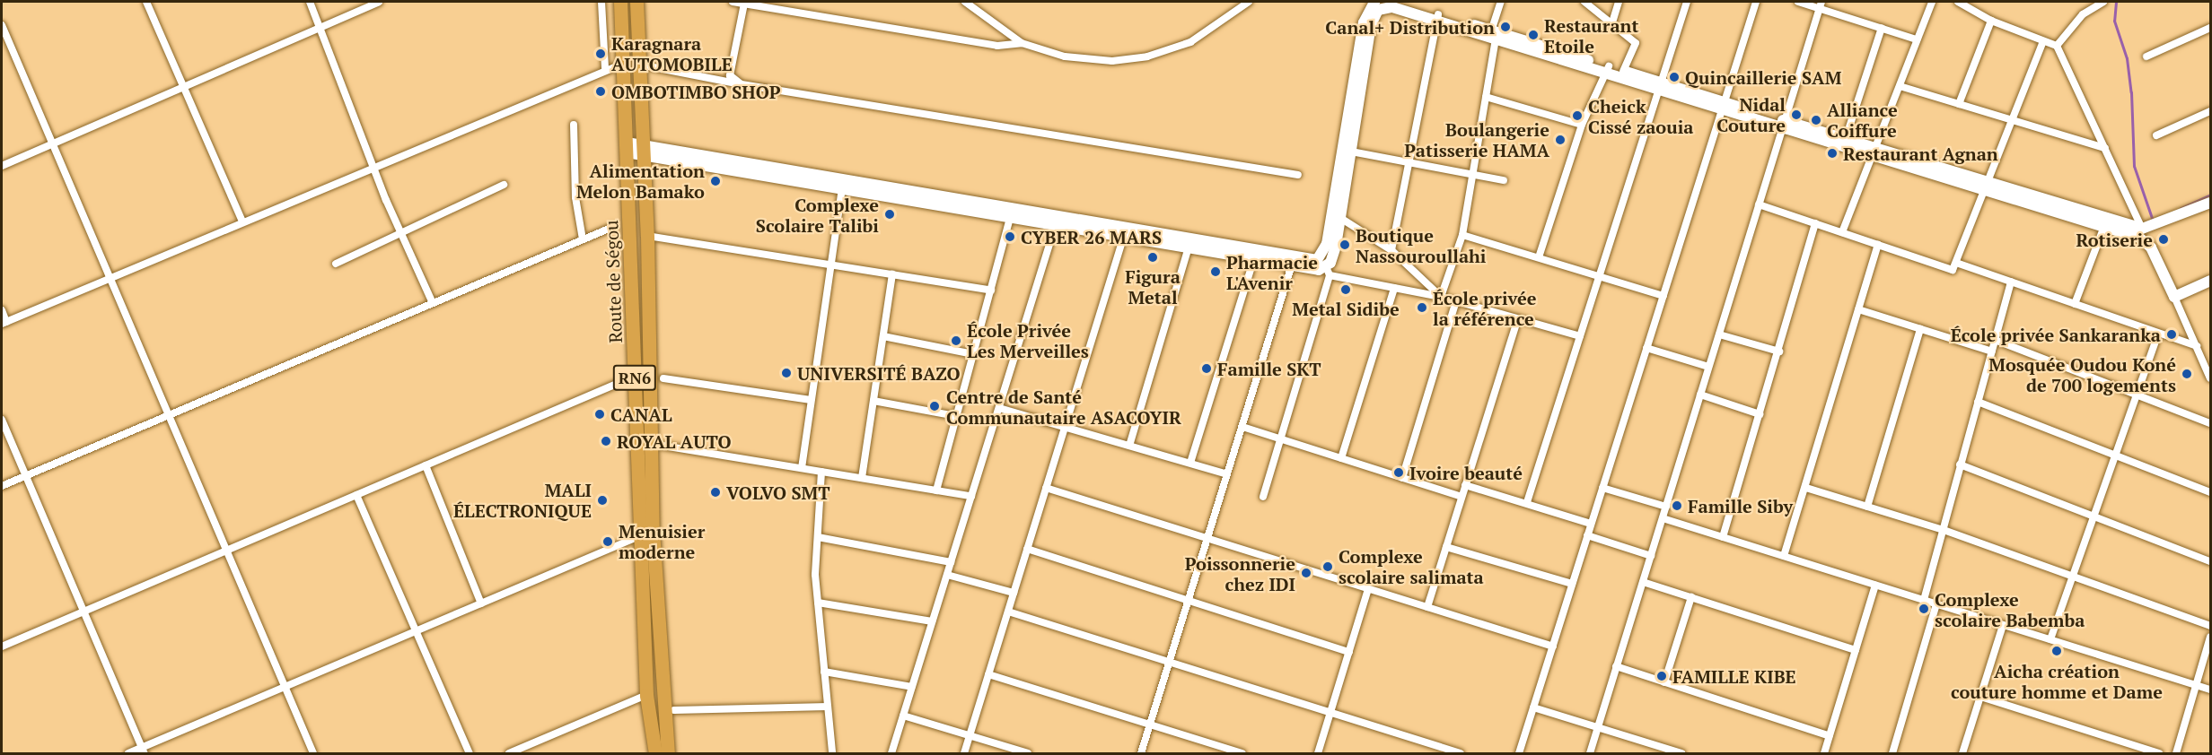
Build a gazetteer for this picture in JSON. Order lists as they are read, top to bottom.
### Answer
{
  "streets": {
    "highway": ["Route de Ségou", "RN6"]
  },
  "places": [
    "Canal+ Distribution",
    "Restaurant Etoile",
    "Karagnara AUTOMOBILE",
    "Quincaillerie SAM",
    "OMBOTIMBO SHOP",
    "Nidal Couture",
    "Cheick Cissé zaouia",
    "Alliance Coiffure",
    "Boulangerie Patisserie HAMA",
    "Restaurant Agnan",
    "Alimentation Melon Bamako",
    "Complexe Scolaire Talibi",
    "CYBER 26 MARS",
    "Rotiserie",
    "Boutique Nassouroullahi",
    "Figura Metal",
    "Pharmacie L'Avenir",
    "Metal Sidibe",
    "École privée la référence",
    "École privée Sankaranka",
    "École Privée Les Merveilles",
    "Famille SKT",
    "UNIVERSITÉ BAZO",
    "Mosquée Oudou Koné de 700 logements",
    "Centre de Santé Communautaire ASACOYIR",
    "CANAL",
    "ROYAL AUTO",
    "Ivoire beauté",
    "VOLVO SMT",
    "MALI ÉLECTRONIQUE",
    "Famille Siby",
    "Menuisier moderne",
    "Complexe scolaire salimata",
    "Poissonnerie chez IDI",
    "Complexe scolaire Babemba",
    "Aicha création couture homme et Dame",
    "FAMILLE KIBE"
  ]
}
